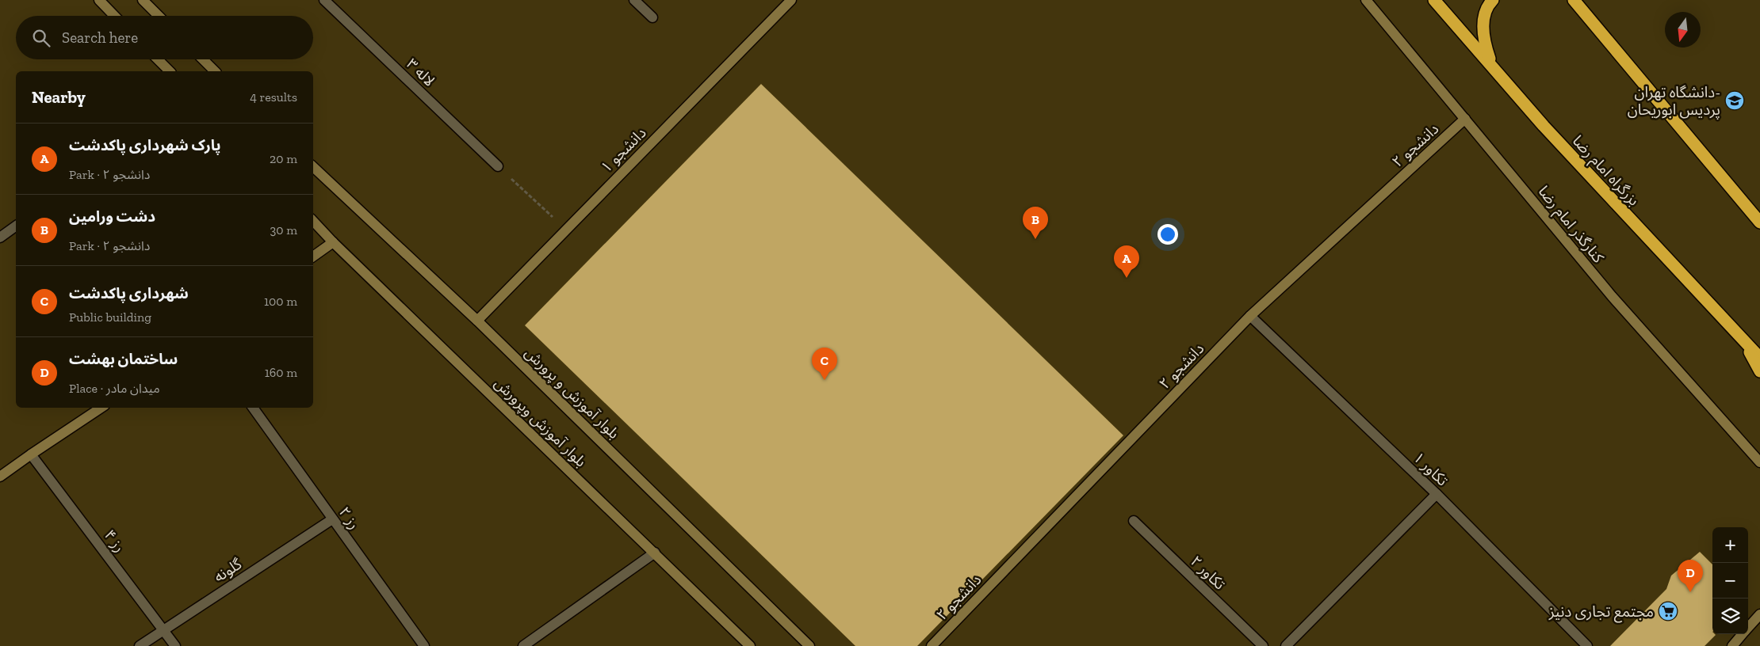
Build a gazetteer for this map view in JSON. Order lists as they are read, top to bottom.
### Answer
{
  "streets": {
    "highway": ["بزرگراه امام رضا"],
    "street": [
      "لاله ۳",
      "دانشجو ۲",
      "دانشجو ۱",
      "کنارگذر امام رضا",
      "بلوار آموزش و پرورش",
      "بلوار آموزش وپرورش",
      "تکاور ۱",
      "رز ۲",
      "رز ۴",
      "گلونه",
      "تکاور ۲"
    ]
  },
  "crossings": [
    ["دانشجو ۲", "کنارگذر امام رضا"],
    ["دانشجو ۲", "تکاور ۱"],
    ["دانشجو ۱", "بلوار آموزش و پرورش"],
    ["رز ۲", "گلونه"],
    ["رز ۴", "گلونه"]
  ],
  "places": {
    "school or university": ["دانشگاه تهران- پردیس ابوریحان"],
    "supermarket": ["مجتمع تجاری دنیز"]
  },
  "north": "bottom",
  "page": {
    "search": "Search here",
    "heading": ["Nearby", "4 results"],
    "list": [
      {
        "mark": "A",
        "name": "پارک شهرداری پاکدشت",
        "note": "Park · دانشجو ۲",
        "value": "20 m"
      },
      {
        "mark": "B",
        "name": "دشت ورامین",
        "note": "Park · دانشجو ۲",
        "value": "30 m"
      },
      {
        "mark": "C",
        "name": "شهرداری پاکدشت",
        "note": "Public building",
        "value": "100 m"
      },
      {
        "mark": "D",
        "name": "ساختمان بهشت",
        "note": "Place · میدان مادر",
        "value": "160 m"
      }
    ],
    "pins": [
      "B",
      "A",
      "C",
      "D"
    ],
    "map_buttons": ["+", "−"]
  }
}
